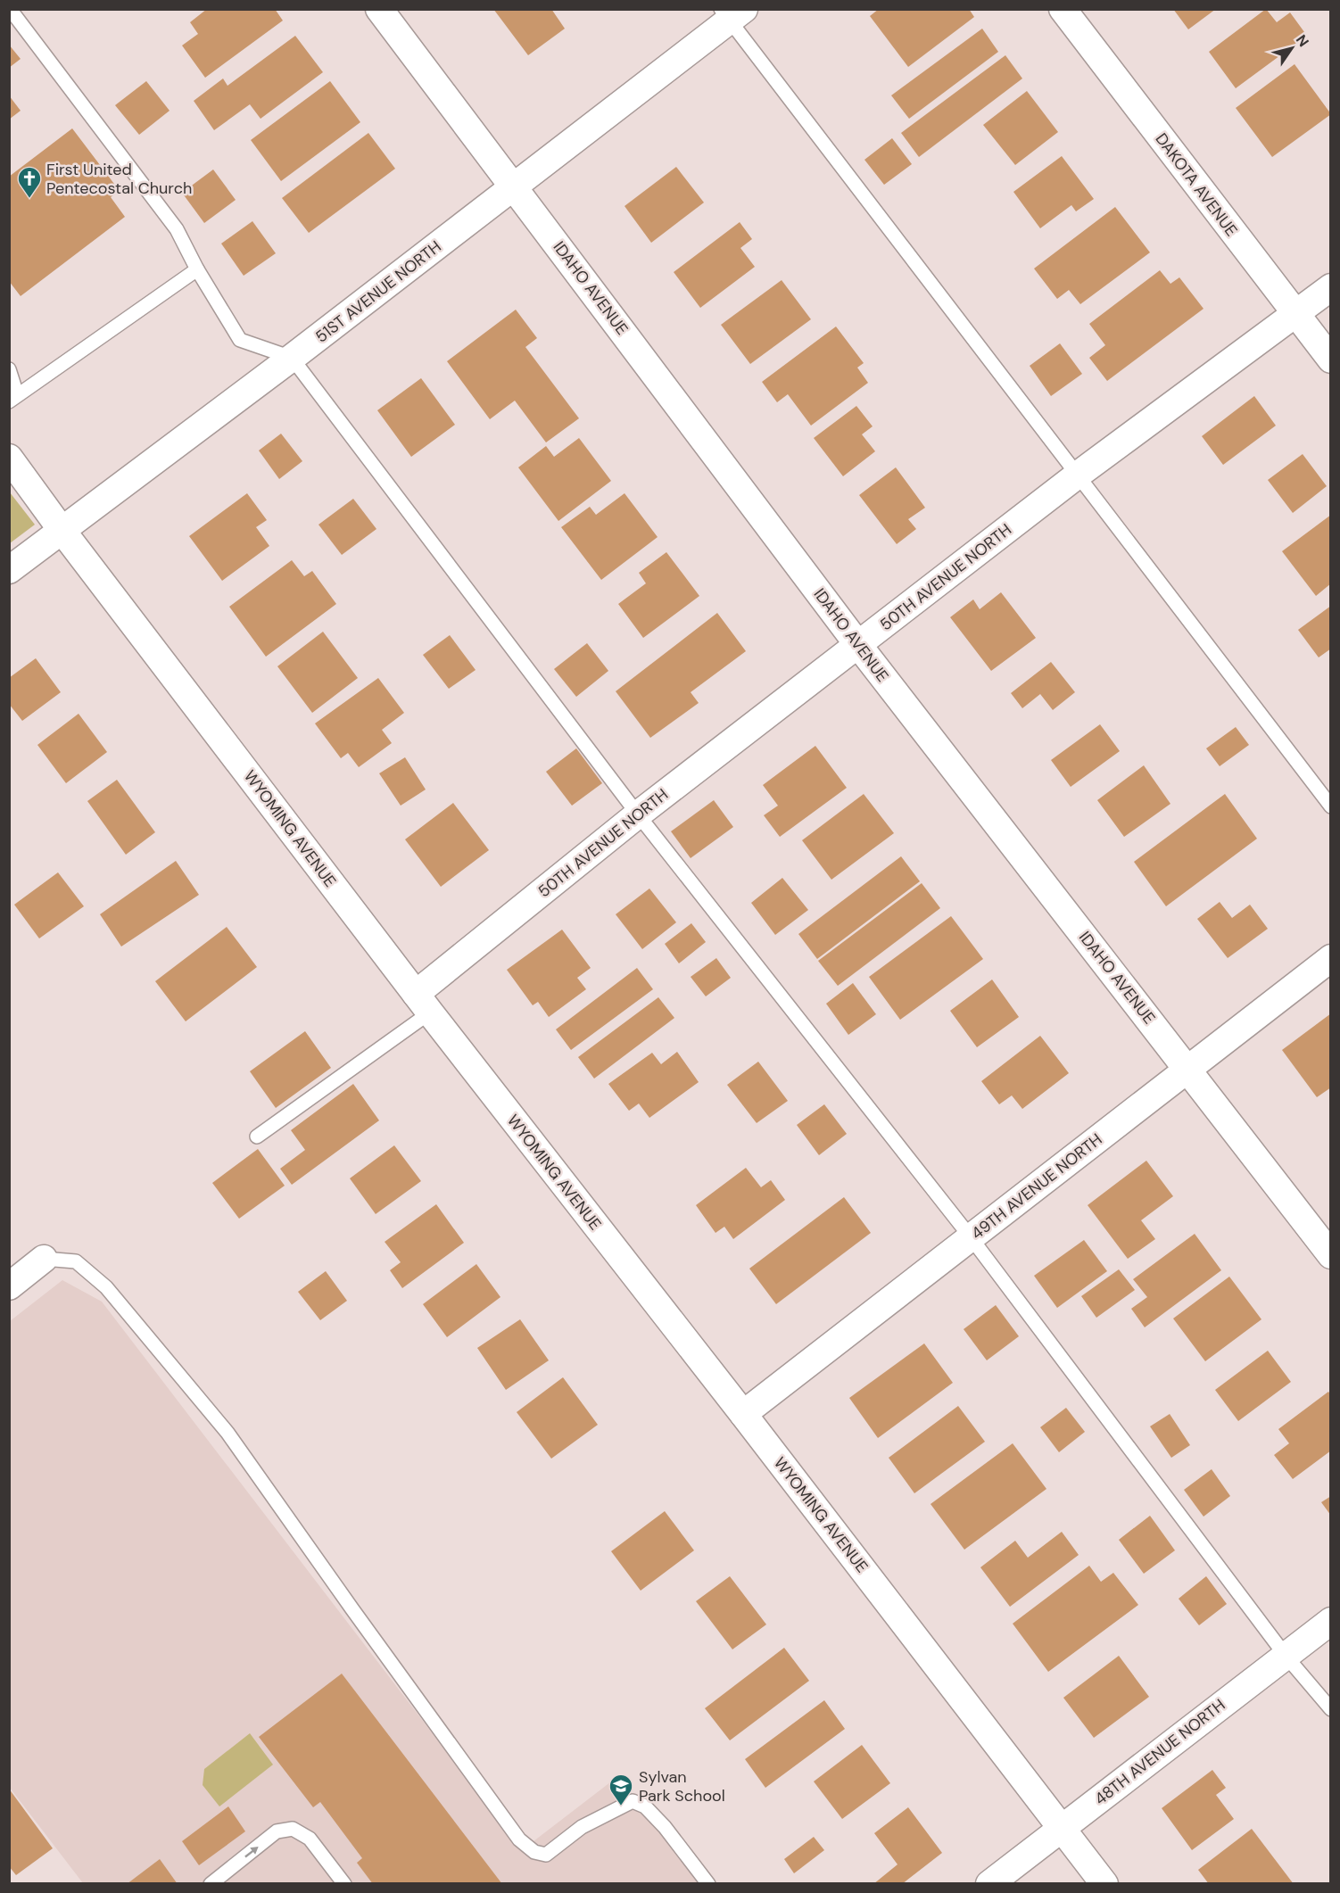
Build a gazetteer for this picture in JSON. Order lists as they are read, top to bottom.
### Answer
{
  "streets": {
    "street": [
      "DAKOTA AVENUE",
      "IDAHO AVENUE",
      "51ST AVENUE NORTH",
      "50TH AVENUE NORTH",
      "WYOMING AVENUE",
      "49TH AVENUE NORTH",
      "48TH AVENUE NORTH"
    ]
  },
  "crossings": [
    ["DAKOTA AVENUE", "50TH AVENUE NORTH"],
    ["IDAHO AVENUE", "51ST AVENUE NORTH"],
    ["IDAHO AVENUE", "50TH AVENUE NORTH"],
    ["IDAHO AVENUE", "49TH AVENUE NORTH"],
    ["51ST AVENUE NORTH", "WYOMING AVENUE"],
    ["50TH AVENUE NORTH", "WYOMING AVENUE"],
    ["WYOMING AVENUE", "49TH AVENUE NORTH"],
    ["WYOMING AVENUE", "48TH AVENUE NORTH"]
  ],
  "places": {
    "church": ["First United Pentecostal Church"],
    "school or university": ["Sylvan Park School"]
  },
  "north": "top right"
}
